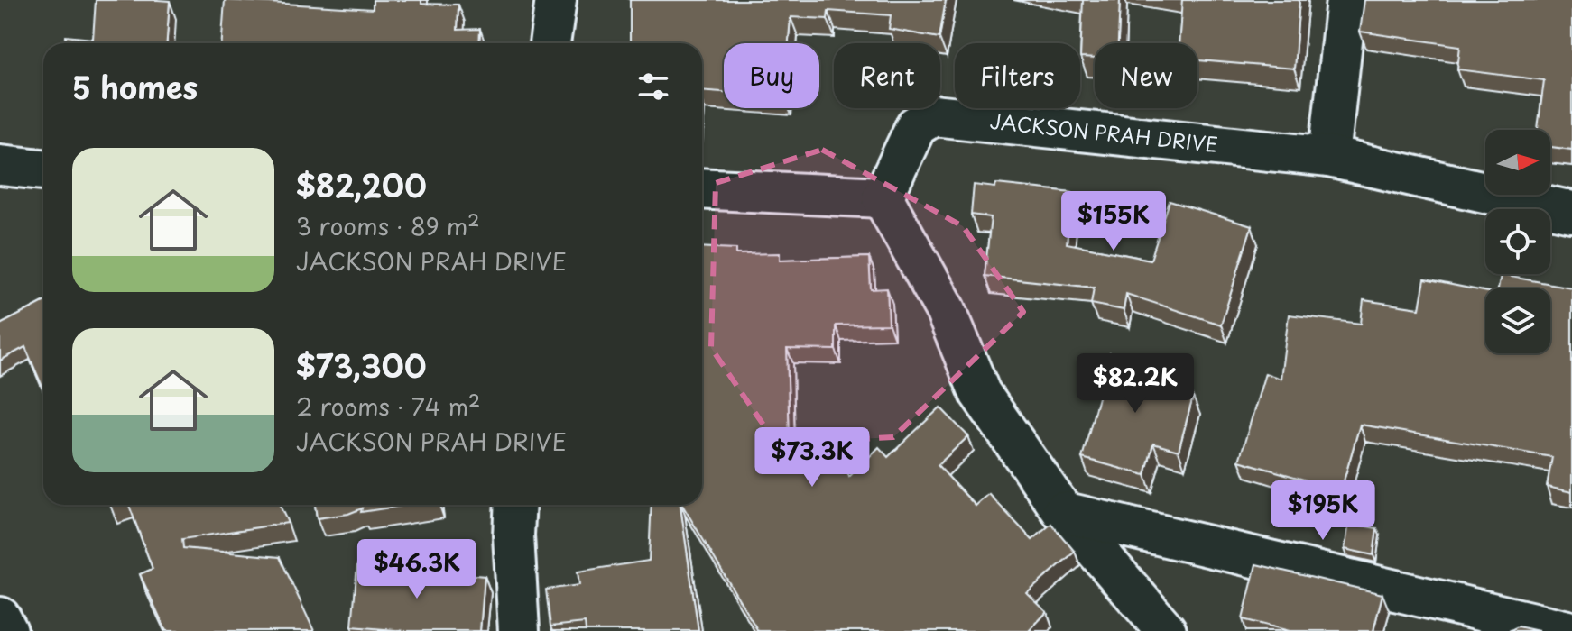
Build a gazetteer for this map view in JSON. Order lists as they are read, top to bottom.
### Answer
{
  "streets": {
    "street": ["JACKSON PRAH DRIVE"]
  },
  "north": "right",
  "page": {
    "chip": [
      "Buy",
      "Rent",
      "Filters",
      "New"
    ],
    "heading": "5 homes",
    "list": [
      {
        "name": "$82,200",
        "note": "3 rooms · 89 m² · JACKSON PRAH DRIVE"
      },
      {
        "name": "$73,300",
        "note": "2 rooms · 74 m² · JACKSON PRAH DRIVE"
      }
    ],
    "price": [
      "$155K",
      "$82.2K",
      "$73.3K",
      "$195K",
      "$46.3K"
    ]
  }
}
